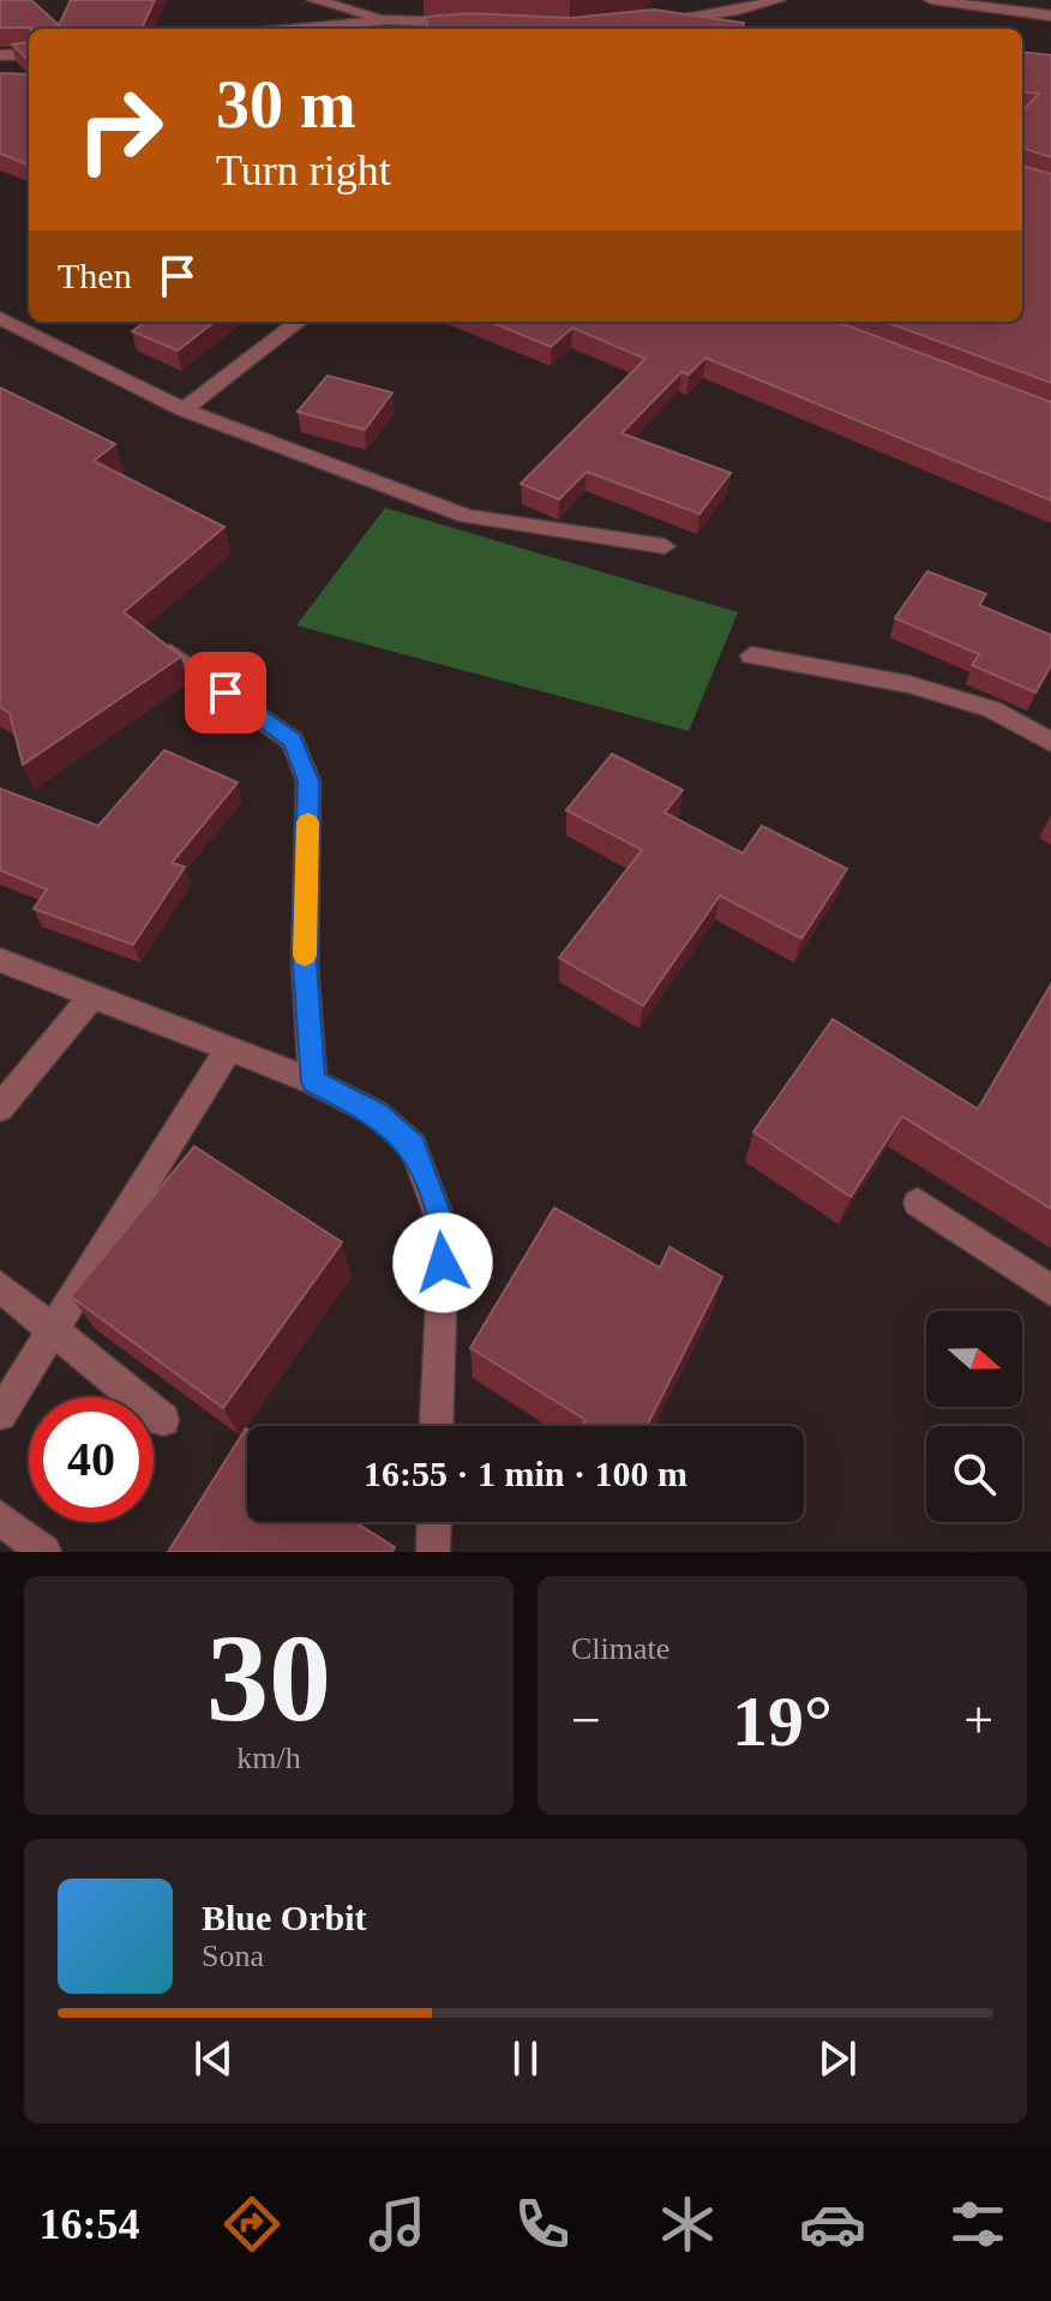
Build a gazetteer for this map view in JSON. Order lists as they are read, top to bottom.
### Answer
{
  "north": "right",
  "page": {
    "turn": ["30 m", "Turn right"],
    "then": "Then",
    "limit": "40",
    "trip": "16:55 · 1 min · 100 m",
    "tile": [
      ["30", "km/h"],
      "Climate"
    ],
    "heat": ["−", "19°", "+"],
    "song": ["Blue Orbit", "Sona"],
    "tabs": "16:54"
  }
}
